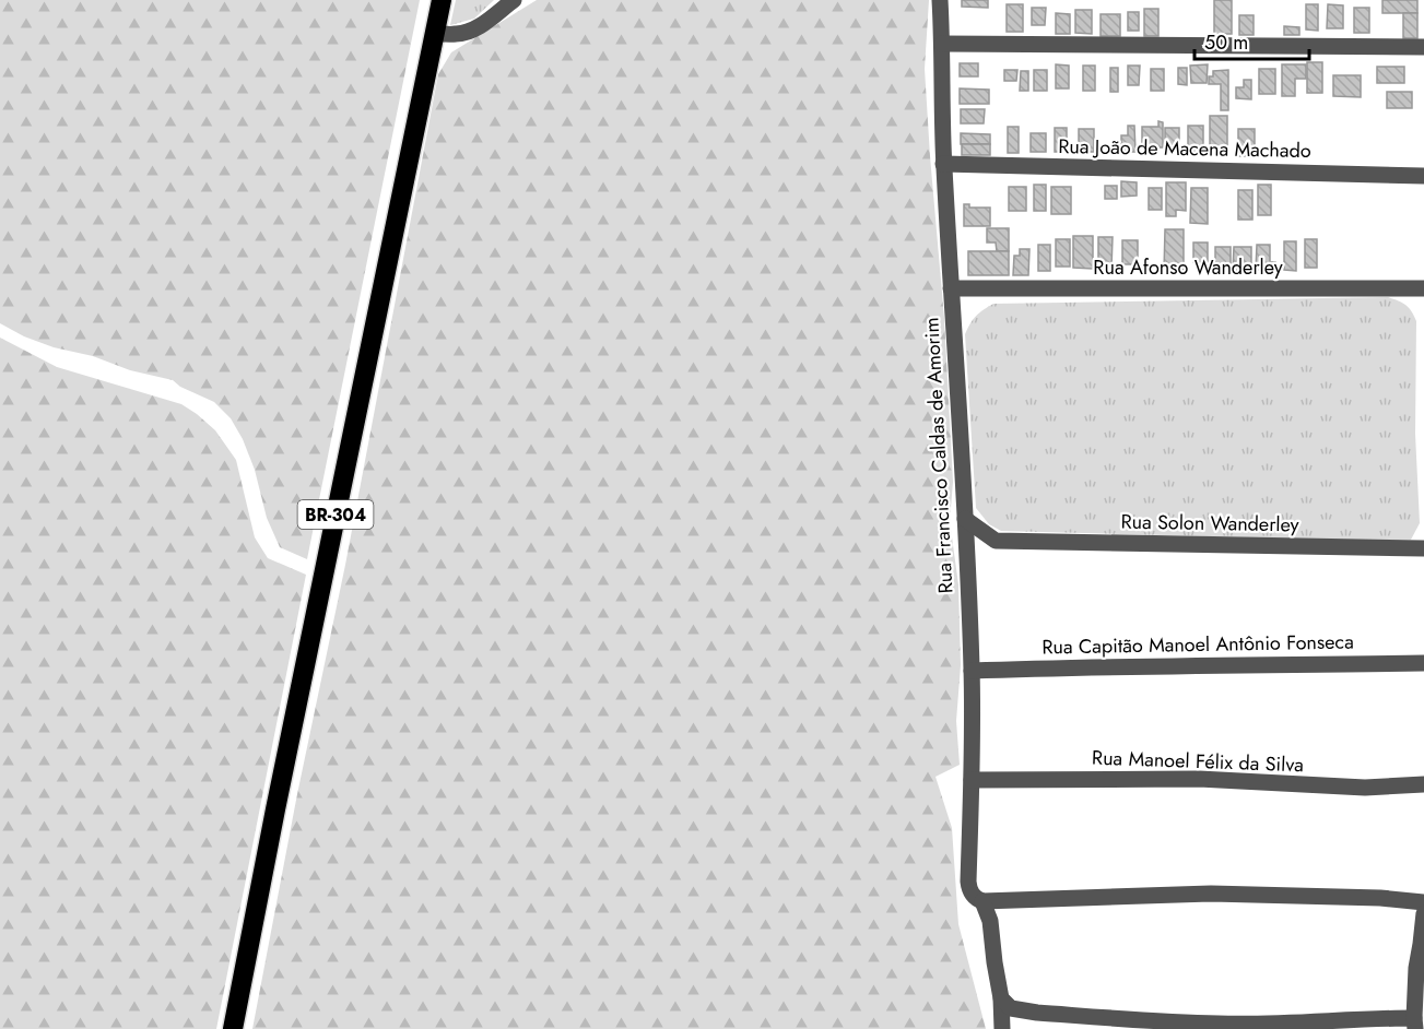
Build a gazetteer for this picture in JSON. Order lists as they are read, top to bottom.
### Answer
{
  "streets": {
    "highway": ["BR-304"],
    "street": [
      "Rua João de Macena Machado",
      "Rua Afonso Wanderley",
      "Rua Francisco Caldas de Amorim",
      "Rua Solon Wanderley",
      "Rua Capitão Manoel Antônio Fonseca",
      "Rua Manoel Félix da Silva"
    ]
  },
  "crossings": [
    ["Rua João de Macena Machado", "Rua Francisco Caldas de Amorim"],
    ["Rua Afonso Wanderley", "Rua Francisco Caldas de Amorim"],
    ["Rua Francisco Caldas de Amorim", "Rua Solon Wanderley"],
    ["Rua Francisco Caldas de Amorim", "Rua Capitão Manoel Antônio Fonseca"],
    ["Rua Francisco Caldas de Amorim", "Rua Manoel Félix da Silva"]
  ],
  "scale_bar": "50 m"
}
